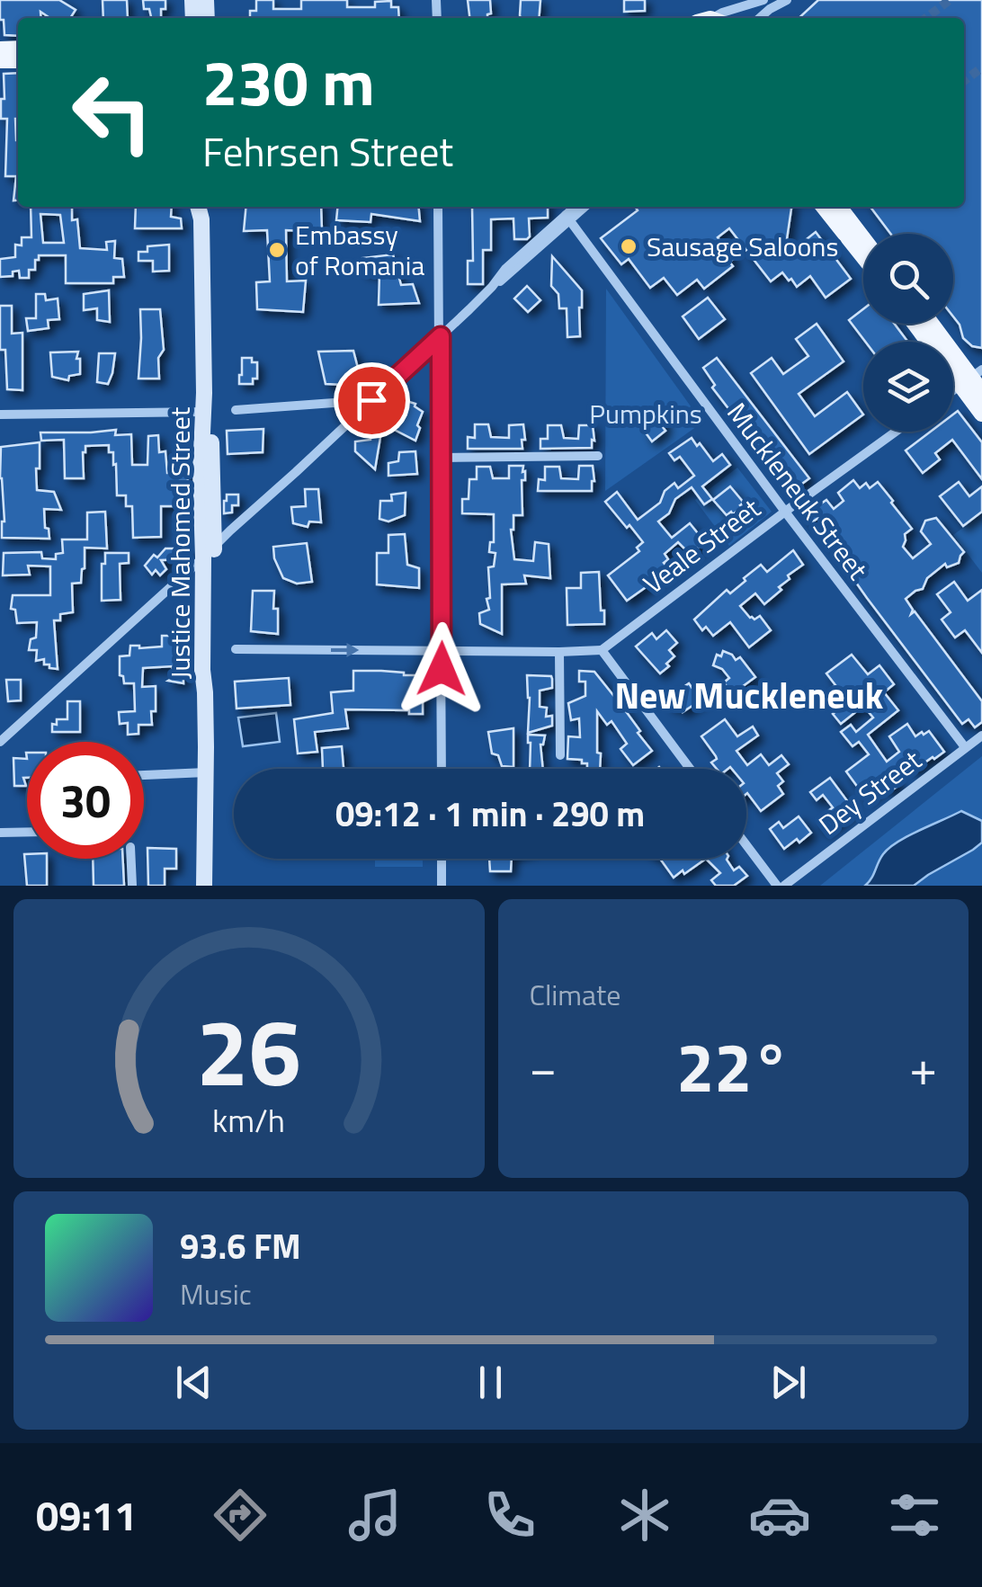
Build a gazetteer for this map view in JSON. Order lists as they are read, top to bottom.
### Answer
{
  "streets": {
    "main road": ["Justice Mahomed Street"],
    "street": ["Muckleneuk Street", "Veale Street", "Dey Street"]
  },
  "crossings": [
    ["Muckleneuk Street", "Veale Street"],
    ["Muckleneuk Street", "Dey Street"]
  ],
  "districts": ["New Muckleneuk"],
  "parks": ["Pumpkins"],
  "places": ["Sausage Saloons", "Embassy of Romania"],
  "page": {
    "turn": ["230 m", "Fehrsen Street"],
    "limit": "30",
    "trip": "09:12 · 1 min · 290 m",
    "tile": "Climate",
    "heat": ["−", "22°", "+"],
    "song": ["93.6 FM", "Music"],
    "tabs": "09:11",
    "gauge": ["26", "km/h"]
  }
}
